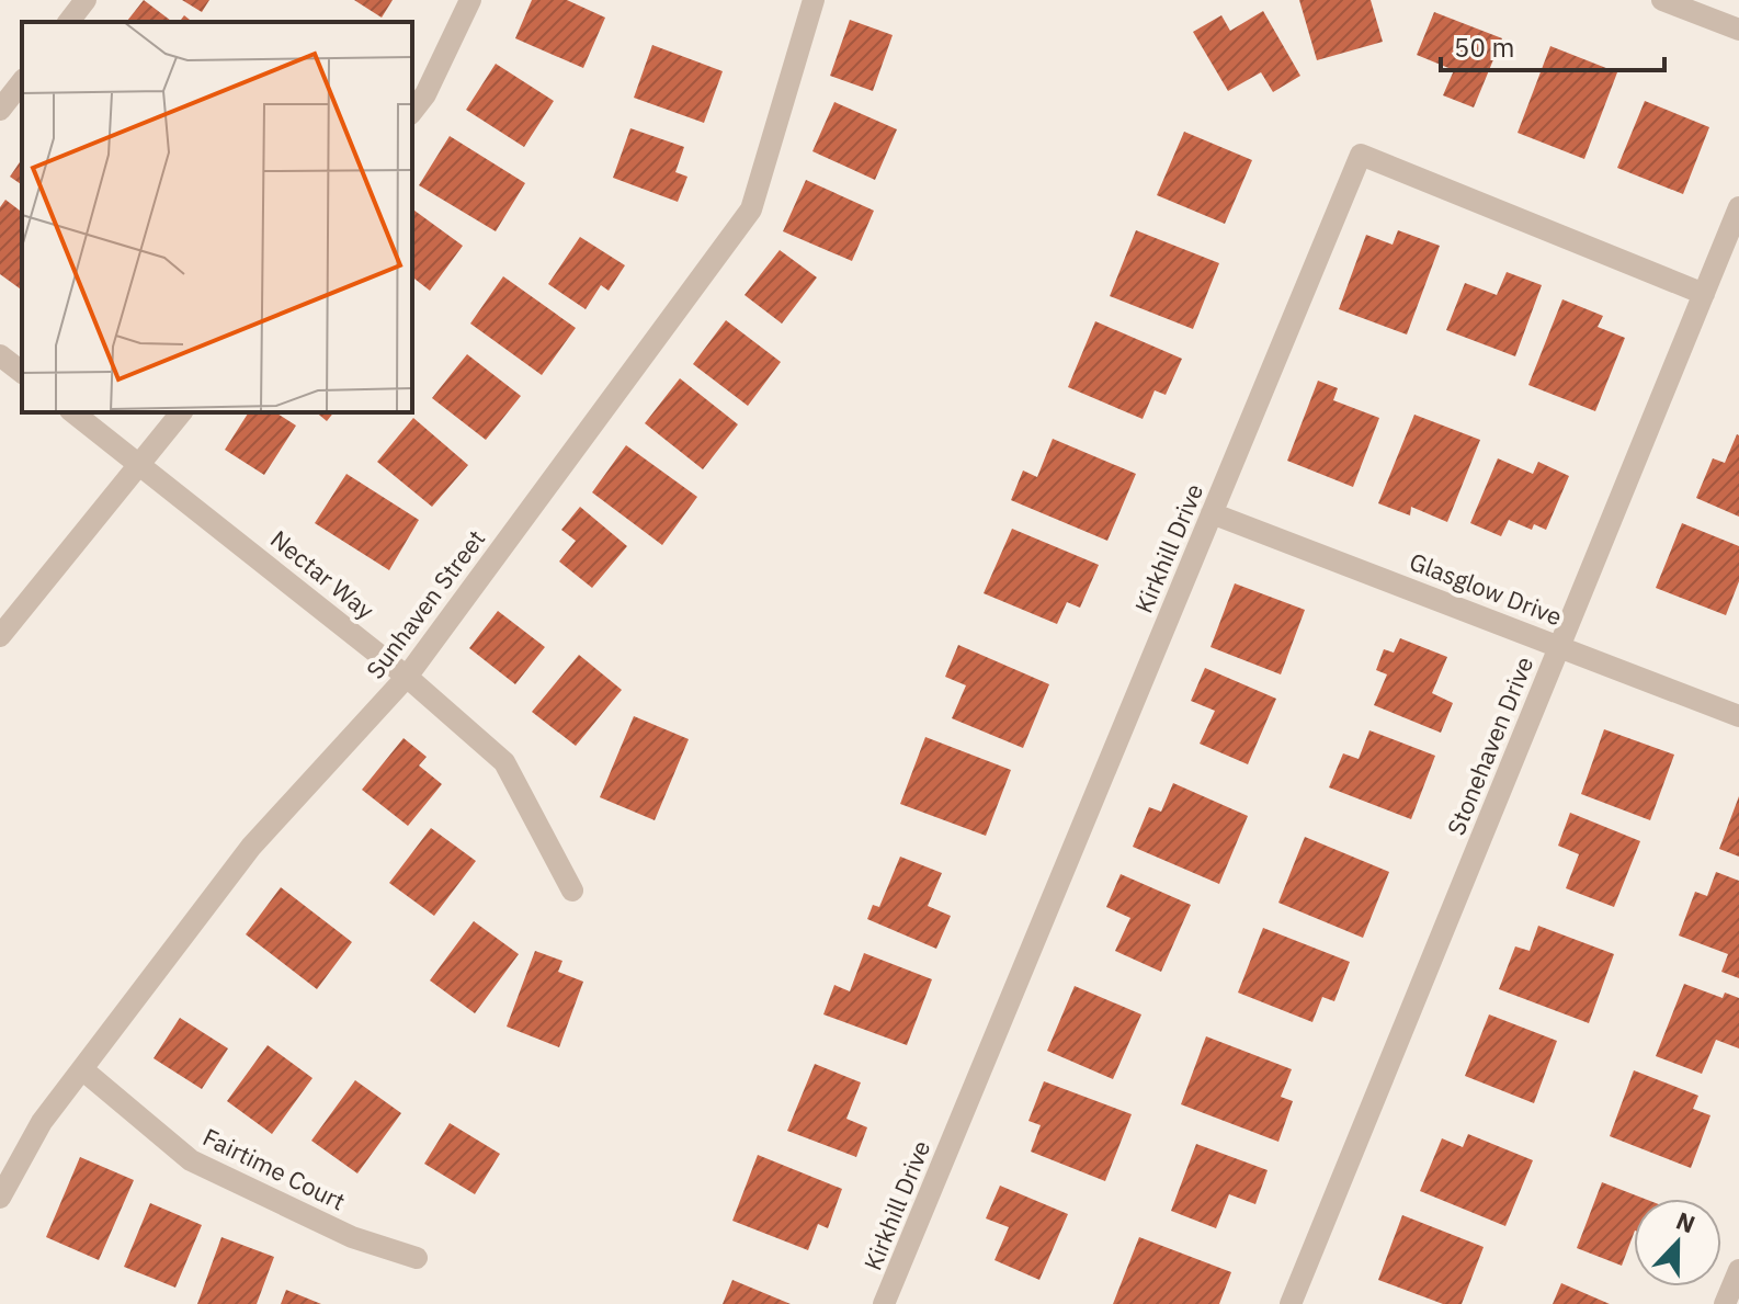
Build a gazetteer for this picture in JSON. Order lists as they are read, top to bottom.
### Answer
{
  "streets": {
    "street": [
      "Kirkhill Drive",
      "Nectar Way",
      "Glasglow Drive",
      "Sunhaven Street",
      "Stonehaven Drive",
      "Fairtime Court"
    ]
  },
  "crossings": [
    ["Kirkhill Drive", "Glasglow Drive"],
    ["Kirkhill Drive", "Stonehaven Drive"],
    ["Nectar Way", "Sunhaven Street"],
    ["Glasglow Drive", "Stonehaven Drive"],
    ["Sunhaven Street", "Fairtime Court"]
  ],
  "scale_bar": "50 m",
  "north": "top"
}
